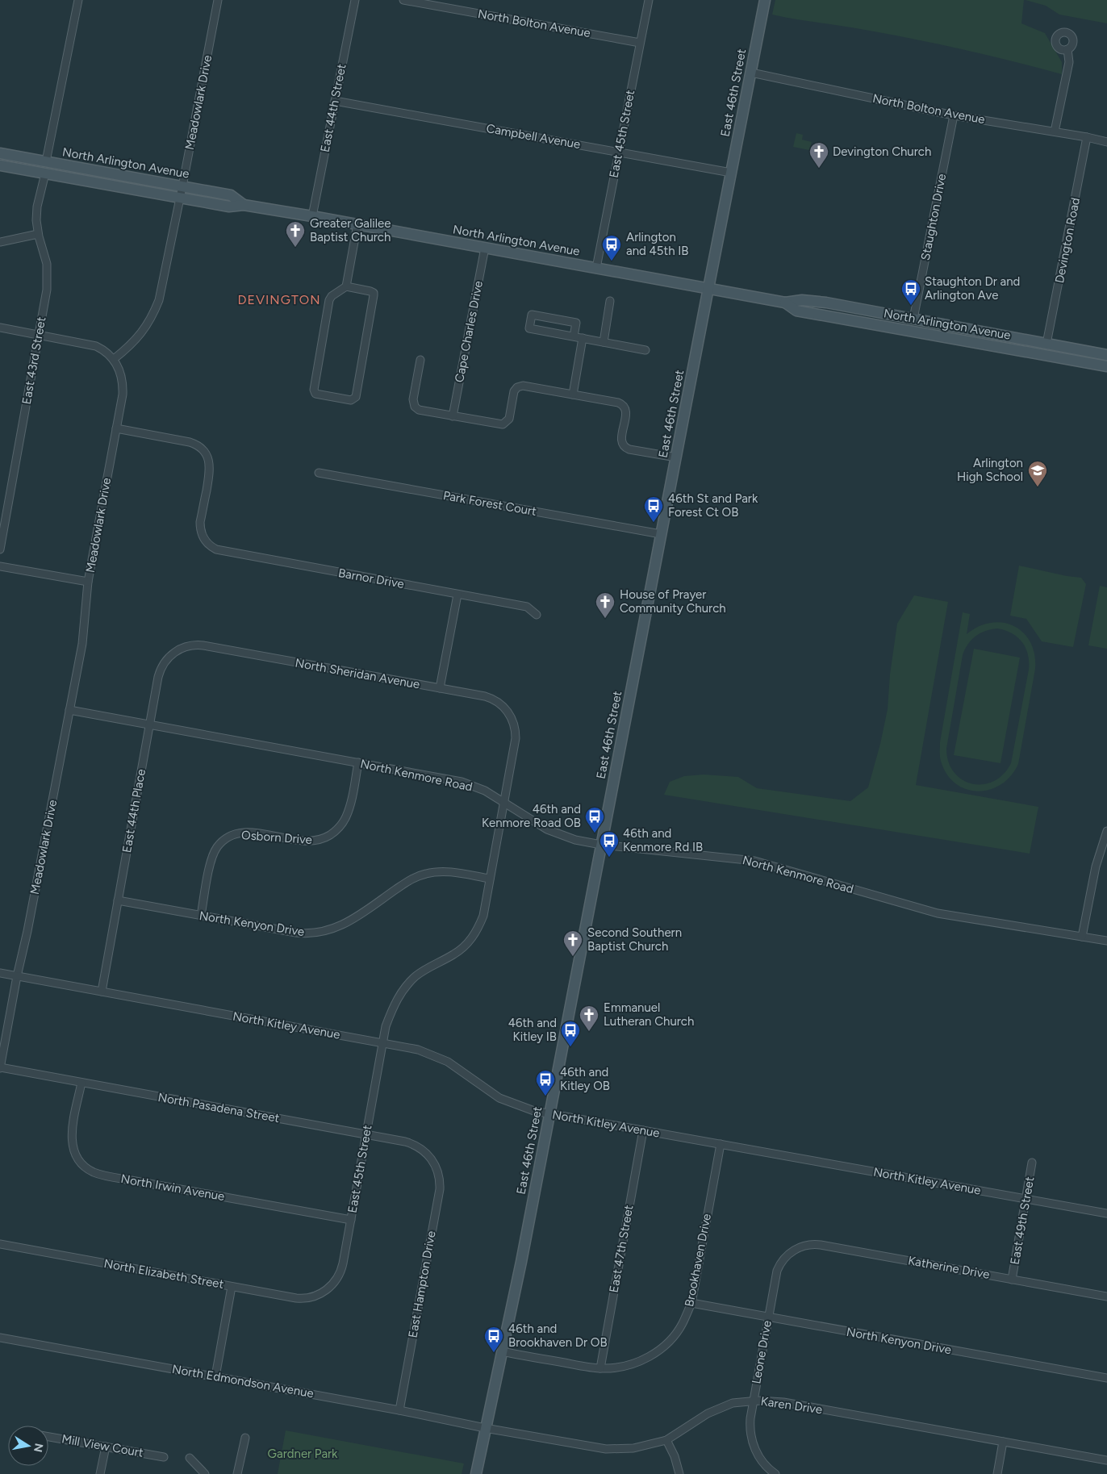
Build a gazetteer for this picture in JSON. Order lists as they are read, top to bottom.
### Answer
{
  "streets": {
    "main road": ["East 46th Street", "North Arlington Avenue"],
    "street": [
      "North Bolton Avenue",
      "Meadowlark Drive",
      "East 44th Street",
      "East 45th Street",
      "Campbell Avenue",
      "Staughton Drive",
      "Devington Road",
      "Cape Charles Drive",
      "East 43rd Street",
      "Park Forest Court",
      "Barnor Drive",
      "North Sheridan Avenue",
      "North Kenmore Road",
      "East 44th Place",
      "Osborn Drive",
      "North Kenyon Drive",
      "North Kitley Avenue",
      "North Pasadena Street",
      "North Irwin Avenue",
      "East 49th Street",
      "East 47th Street",
      "Brookhaven Drive",
      "Katherine Drive",
      "North Elizabeth Street",
      "East Hampton Drive",
      "Leone Drive",
      "North Edmondson Avenue",
      "Karen Drive",
      "Mill View Court"
    ]
  },
  "crossings": [
    ["North Bolton Avenue", "East 46th Street"],
    ["North Bolton Avenue", "East 45th Street"],
    ["North Bolton Avenue", "Staughton Drive"],
    ["North Bolton Avenue", "Devington Road"],
    ["East 46th Street", "Campbell Avenue"],
    ["East 46th Street", "North Arlington Avenue"],
    ["East 46th Street", "Park Forest Court"],
    ["East 46th Street", "North Kenmore Road"],
    ["East 46th Street", "North Kitley Avenue"],
    ["East 46th Street", "Brookhaven Drive"],
    ["East 46th Street", "North Edmondson Avenue"],
    ["East 46th Street", "Karen Drive"],
    ["Meadowlark Drive", "North Arlington Avenue"],
    ["Meadowlark Drive", "Barnor Drive"],
    ["Meadowlark Drive", "North Kenmore Road"],
    ["Meadowlark Drive", "North Kitley Avenue"],
    ["Meadowlark Drive", "North Pasadena Street"],
    ["East 44th Street", "Campbell Avenue"],
    ["East 44th Street", "North Arlington Avenue"],
    ["East 45th Street", "Campbell Avenue"],
    ["East 45th Street", "North Arlington Avenue"],
    ["East 45th Street", "North Kitley Avenue"],
    ["East 45th Street", "North Pasadena Street"],
    ["East 45th Street", "North Irwin Avenue"],
    ["East 45th Street", "North Elizabeth Street"],
    ["North Arlington Avenue", "Staughton Drive"],
    ["North Arlington Avenue", "Devington Road"],
    ["North Arlington Avenue", "Cape Charles Drive"],
    ["North Arlington Avenue", "East 43rd Street"],
    ["North Sheridan Avenue", "North Kenmore Road"],
    ["North Sheridan Avenue", "East 44th Place"],
    ["North Kenmore Road", "East 44th Place"],
    ["North Kenmore Road", "Osborn Drive"],
    ["East 44th Place", "North Kenyon Drive"],
    ["East 44th Place", "North Kitley Avenue"],
    ["Osborn Drive", "North Kenyon Drive"],
    ["North Kenyon Drive", "Brookhaven Drive"],
    ["North Kenyon Drive", "Leone Drive"],
    ["North Kitley Avenue", "East 49th Street"],
    ["North Kitley Avenue", "East 47th Street"],
    ["North Kitley Avenue", "Brookhaven Drive"],
    ["North Pasadena Street", "North Irwin Avenue"],
    ["North Pasadena Street", "East Hampton Drive"],
    ["East 49th Street", "Katherine Drive"],
    ["East 47th Street", "Brookhaven Drive"],
    ["Katherine Drive", "Leone Drive"],
    ["East Hampton Drive", "North Edmondson Avenue"],
    ["Leone Drive", "Karen Drive"],
    ["North Edmondson Avenue", "Karen Drive"]
  ],
  "districts": ["DEVINGTON"],
  "parks": ["Gardner Park"],
  "places": {
    "church": [
      "Devington Church",
      "Greater Galilee Baptist Church",
      "House of Prayer Community Church",
      "Second Southern Baptist Church",
      "Emmanuel Lutheran Church"
    ],
    "bus stop": [
      "Arlington and 45th IB",
      "Staughton Dr and Arlington Ave",
      "46th St and Park Forest Ct OB",
      "46th and Kenmore Road OB",
      "46th and Kenmore Rd IB",
      "46th and Kitley IB",
      "46th and Kitley OB",
      "46th and Brookhaven Dr OB"
    ],
    "school or university": ["Arlington High School"]
  },
  "north": "right"
}
